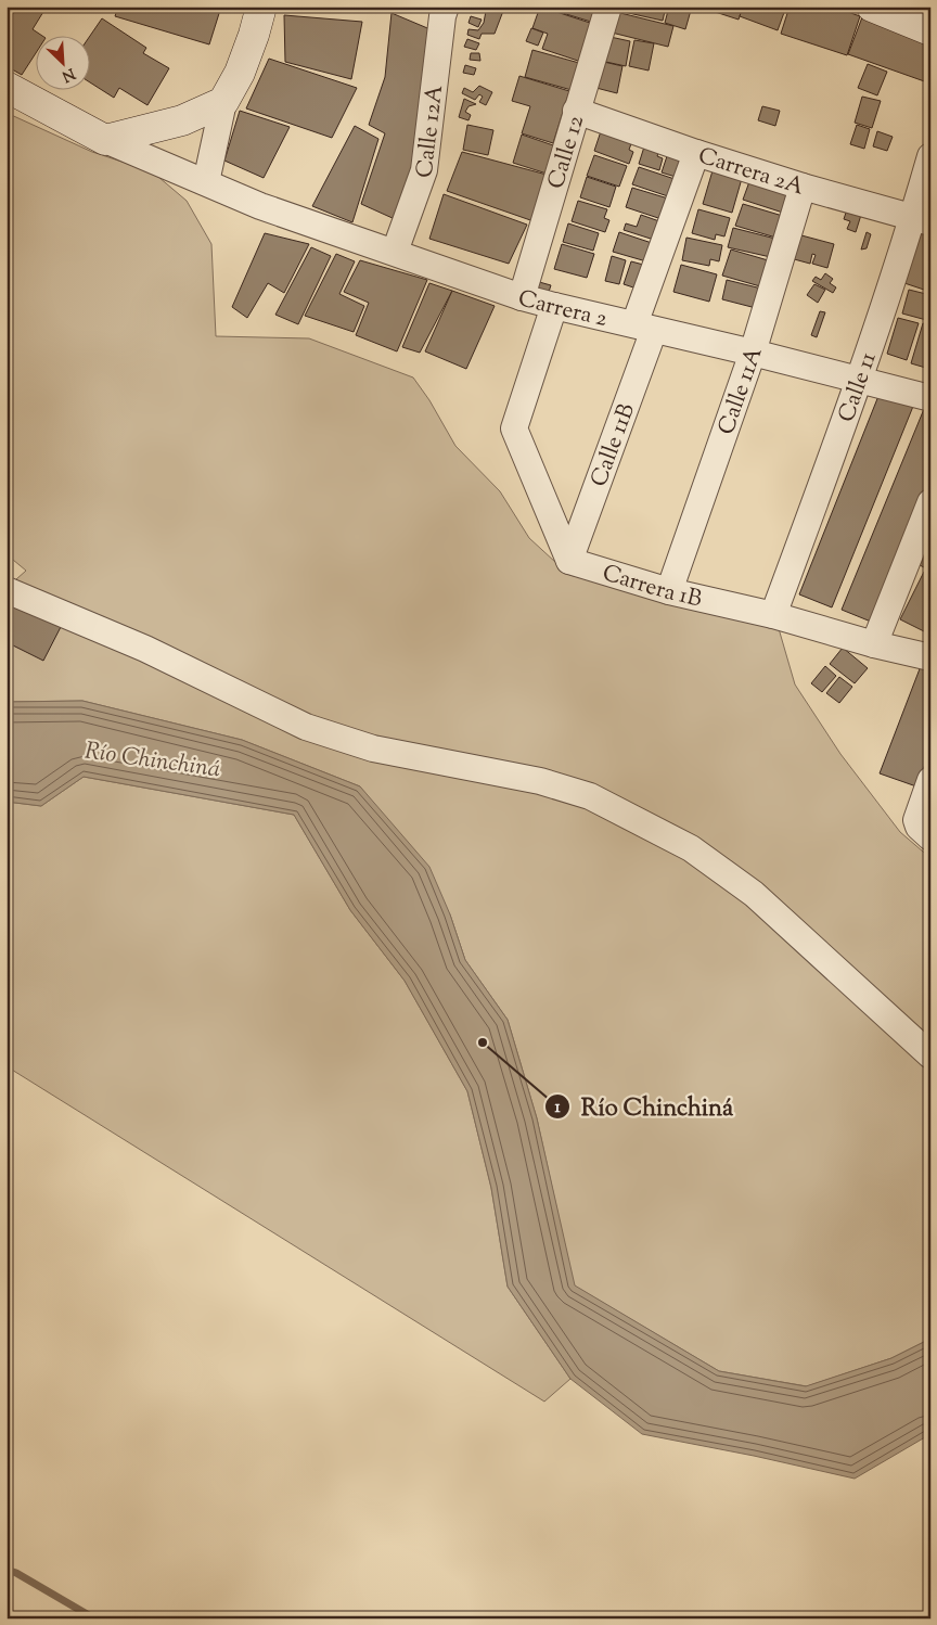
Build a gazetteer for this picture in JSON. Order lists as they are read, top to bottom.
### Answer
{
  "streets": {
    "main road": ["Carrera 2"],
    "street": [
      "Calle 12A",
      "Calle 12",
      "Carrera 2A",
      "Calle 11",
      "Calle 11A",
      "Calle 11B",
      "Carrera 1B"
    ]
  },
  "crossings": [
    ["Calle 12A", "Carrera 2"],
    ["Calle 12", "Carrera 2A"],
    ["Calle 12", "Carrera 2"],
    ["Carrera 2A", "Calle 11"],
    ["Carrera 2A", "Calle 11A"],
    ["Carrera 2A", "Calle 11B"],
    ["Carrera 2", "Calle 11"],
    ["Carrera 2", "Calle 11A"],
    ["Carrera 2", "Calle 11B"],
    ["Calle 11", "Carrera 1B"],
    ["Calle 11A", "Carrera 1B"],
    ["Calle 11B", "Carrera 1B"]
  ],
  "water": ["Río Chinchiná"],
  "places": ["Río Chinchiná"],
  "north": "bottom right"
}
